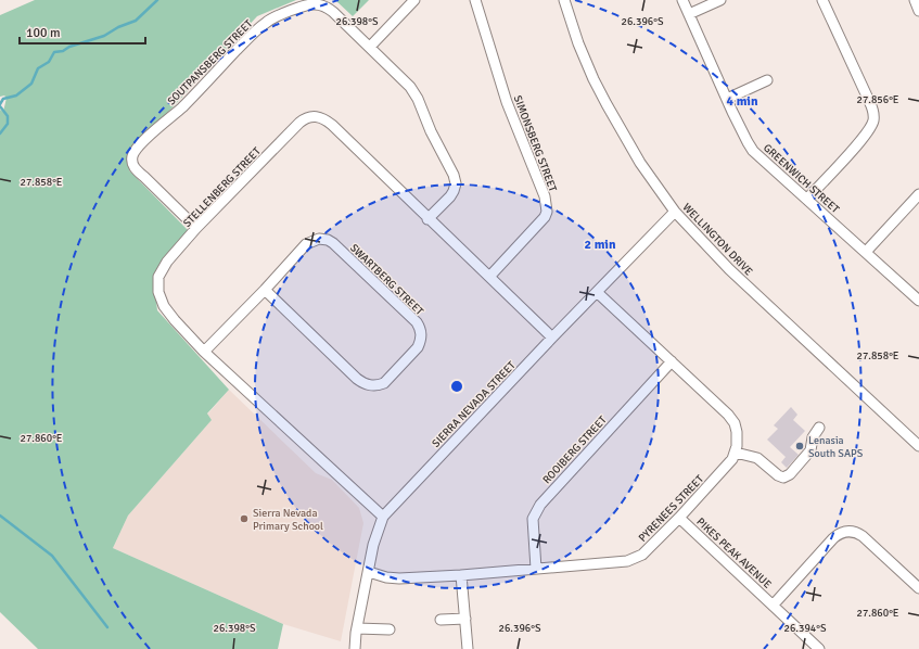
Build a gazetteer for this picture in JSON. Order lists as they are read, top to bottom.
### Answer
{
  "streets": {
    "street": [
      "SOUTPANSBERG STREET",
      "SIMONSBERG STREET",
      "GREENWICH STREET",
      "STELLENBERG STREET",
      "WELLINGTON DRIVE",
      "SWARTBERG STREET",
      "SIERRA NEVADA STREET",
      "ROOIBERG STREET",
      "PYRENEES STREET",
      "PIKES PEAK AVENUE"
    ]
  },
  "crossings": [
    ["SOUTPANSBERG STREET", "STELLENBERG STREET"],
    ["SIMONSBERG STREET", "STELLENBERG STREET"],
    ["STELLENBERG STREET", "SWARTBERG STREET"],
    ["STELLENBERG STREET", "SIERRA NEVADA STREET"],
    ["WELLINGTON DRIVE", "SIERRA NEVADA STREET"],
    ["SIERRA NEVADA STREET", "PYRENEES STREET"],
    ["ROOIBERG STREET", "PYRENEES STREET"],
    ["PYRENEES STREET", "PIKES PEAK AVENUE"]
  ],
  "places": ["Lenasia South SAPS", "Sierra Nevada Primary School"],
  "scale_bar": "100 m",
  "coordinates": [
    "26.398°S",
    "26.396°S",
    "27.856°E",
    "27.858°E",
    "27.860°E",
    "26.394°S"
  ],
  "rings": ["4 min", "2 min"]
}
